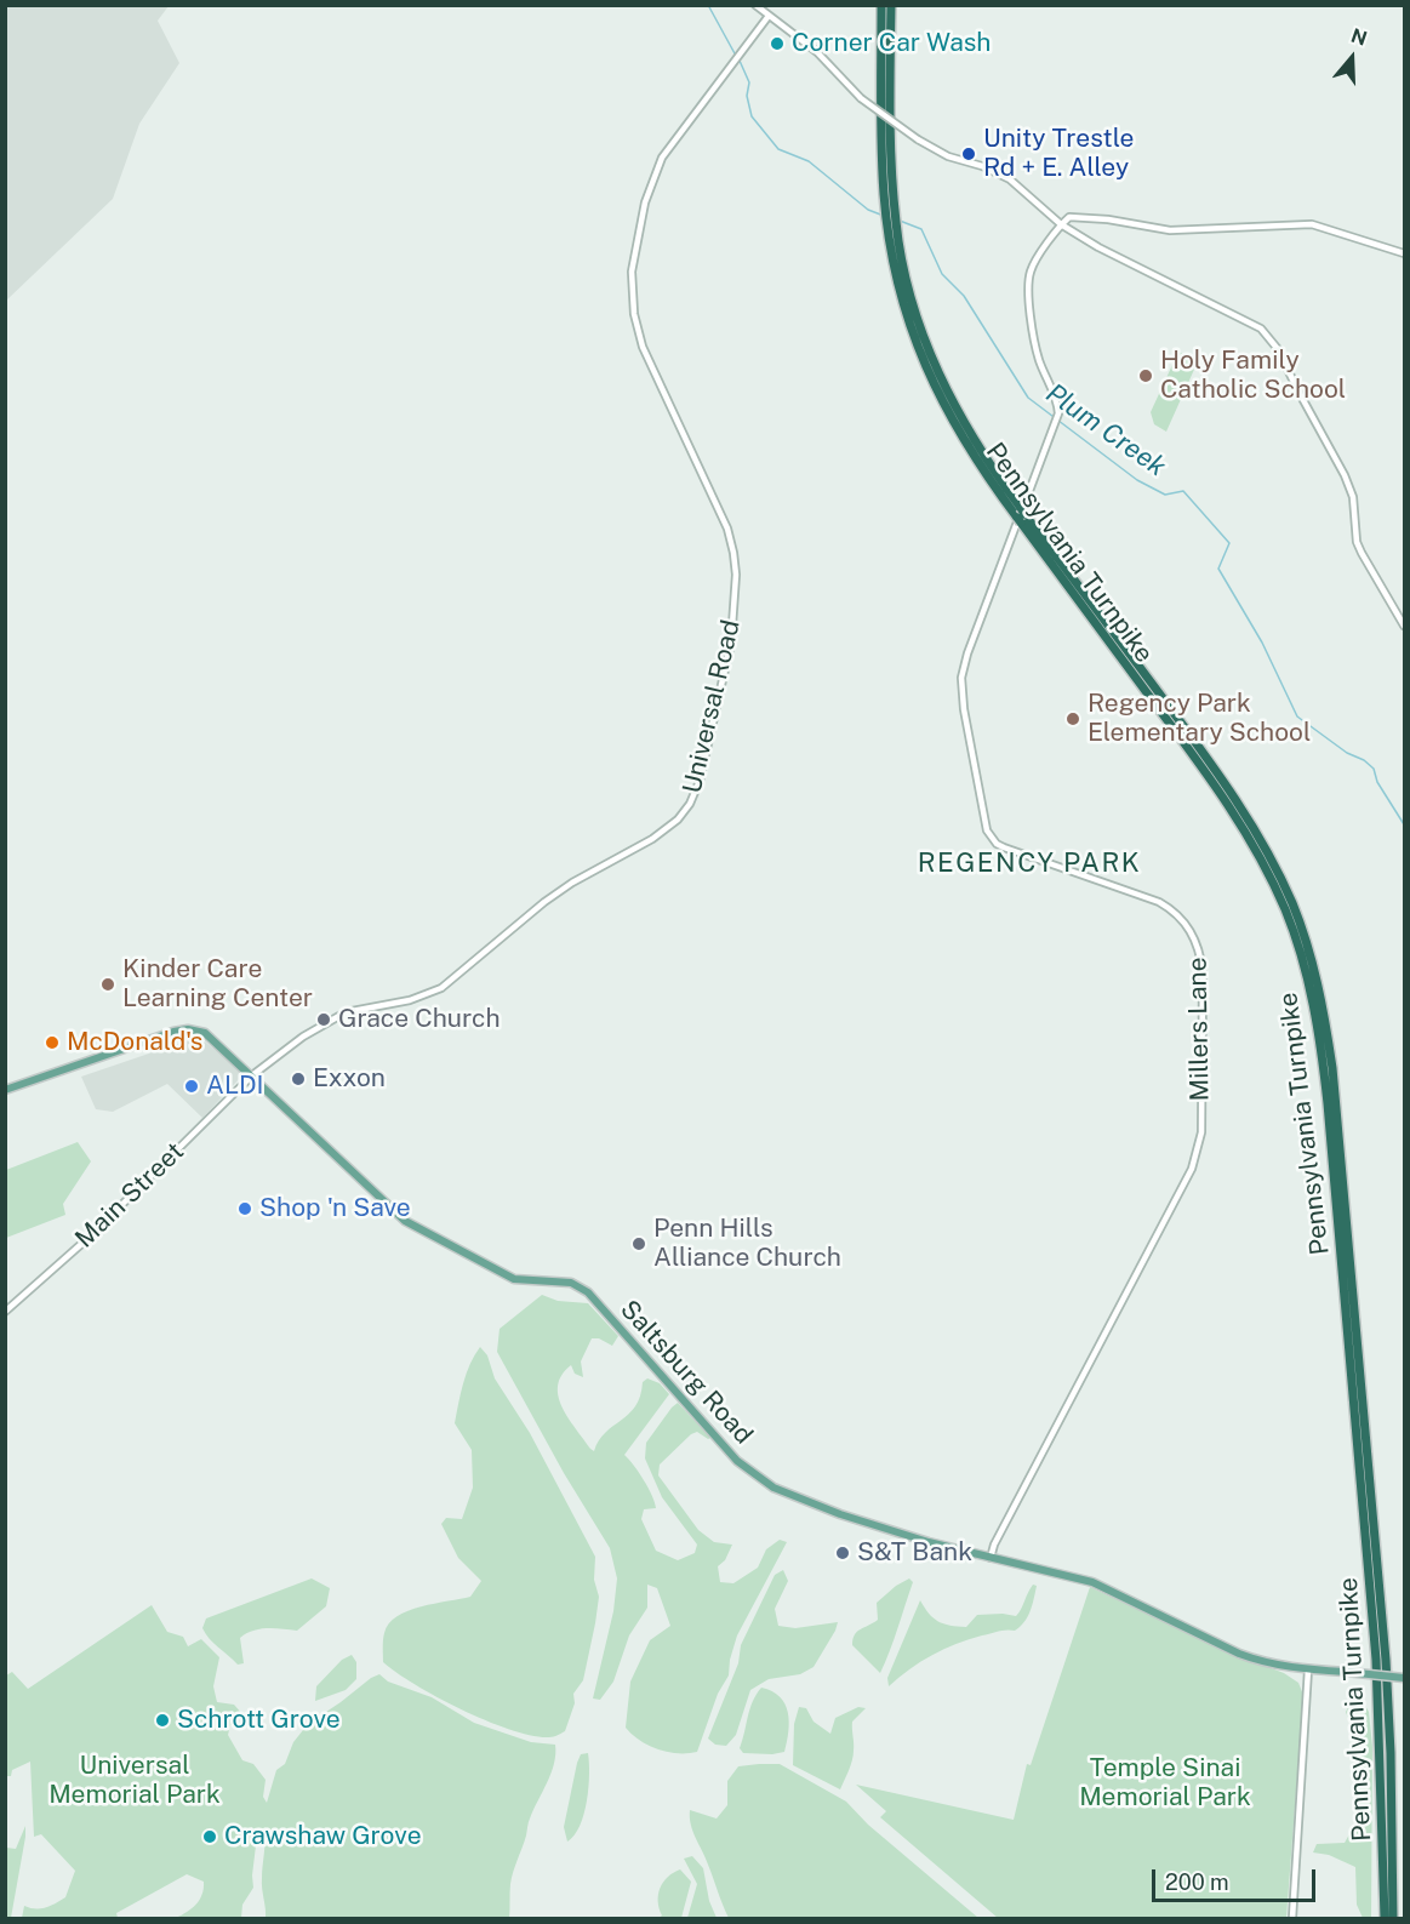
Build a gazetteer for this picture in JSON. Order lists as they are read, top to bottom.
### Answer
{
  "streets": {
    "highway": ["Pennsylvania Turnpike"],
    "main road": ["Saltsburg Road"],
    "street": ["Universal Road", "Millers Lane", "Main Street"]
  },
  "crossings": [
    ["Universal Road", "Main Street"],
    ["Universal Road", "Saltsburg Road"],
    ["Millers Lane", "Saltsburg Road"],
    ["Main Street", "Saltsburg Road"]
  ],
  "districts": ["REGENCY PARK"],
  "water": ["Plum Creek"],
  "parks": ["Universal Memorial Park", "Temple Sinai Memorial Park"],
  "places": [
    "Corner Car Wash",
    "Unity Trestle Rd + E. Alley",
    "Holy Family Catholic School",
    "Regency Park Elementary School",
    "Kinder Care Learning Center",
    "Grace Church",
    "McDonald's",
    "Exxon",
    "ALDI",
    "Shop 'n Save",
    "Penn Hills Alliance Church",
    "S&T Bank",
    "Schrott Grove",
    "Crawshaw Grove"
  ],
  "scale_bar": "200 m",
  "north": "top"
}
